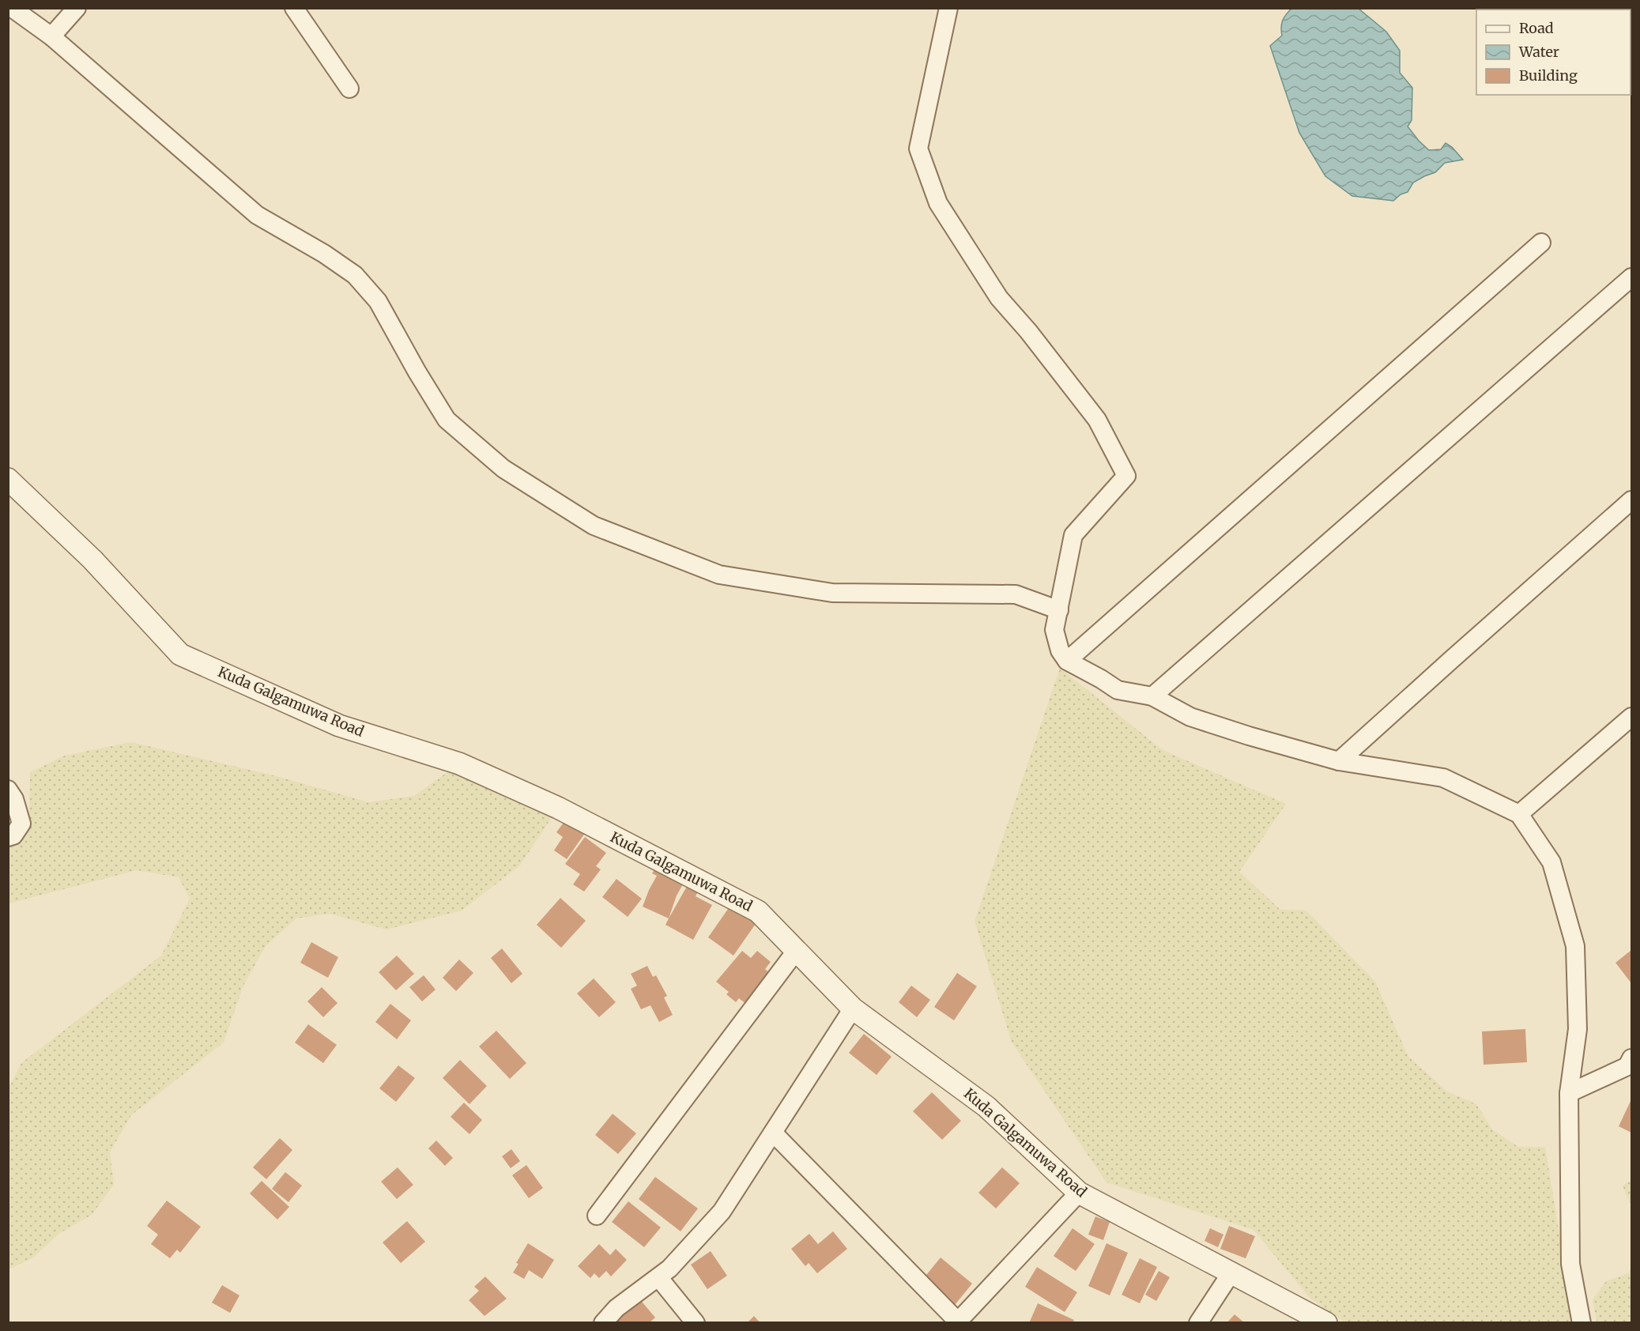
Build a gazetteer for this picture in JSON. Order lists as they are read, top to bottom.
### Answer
{
  "streets": {
    "street": ["Kuda Galgamuwa Road"]
  },
  "legend": ["Road", "Water", "Building"]
}
